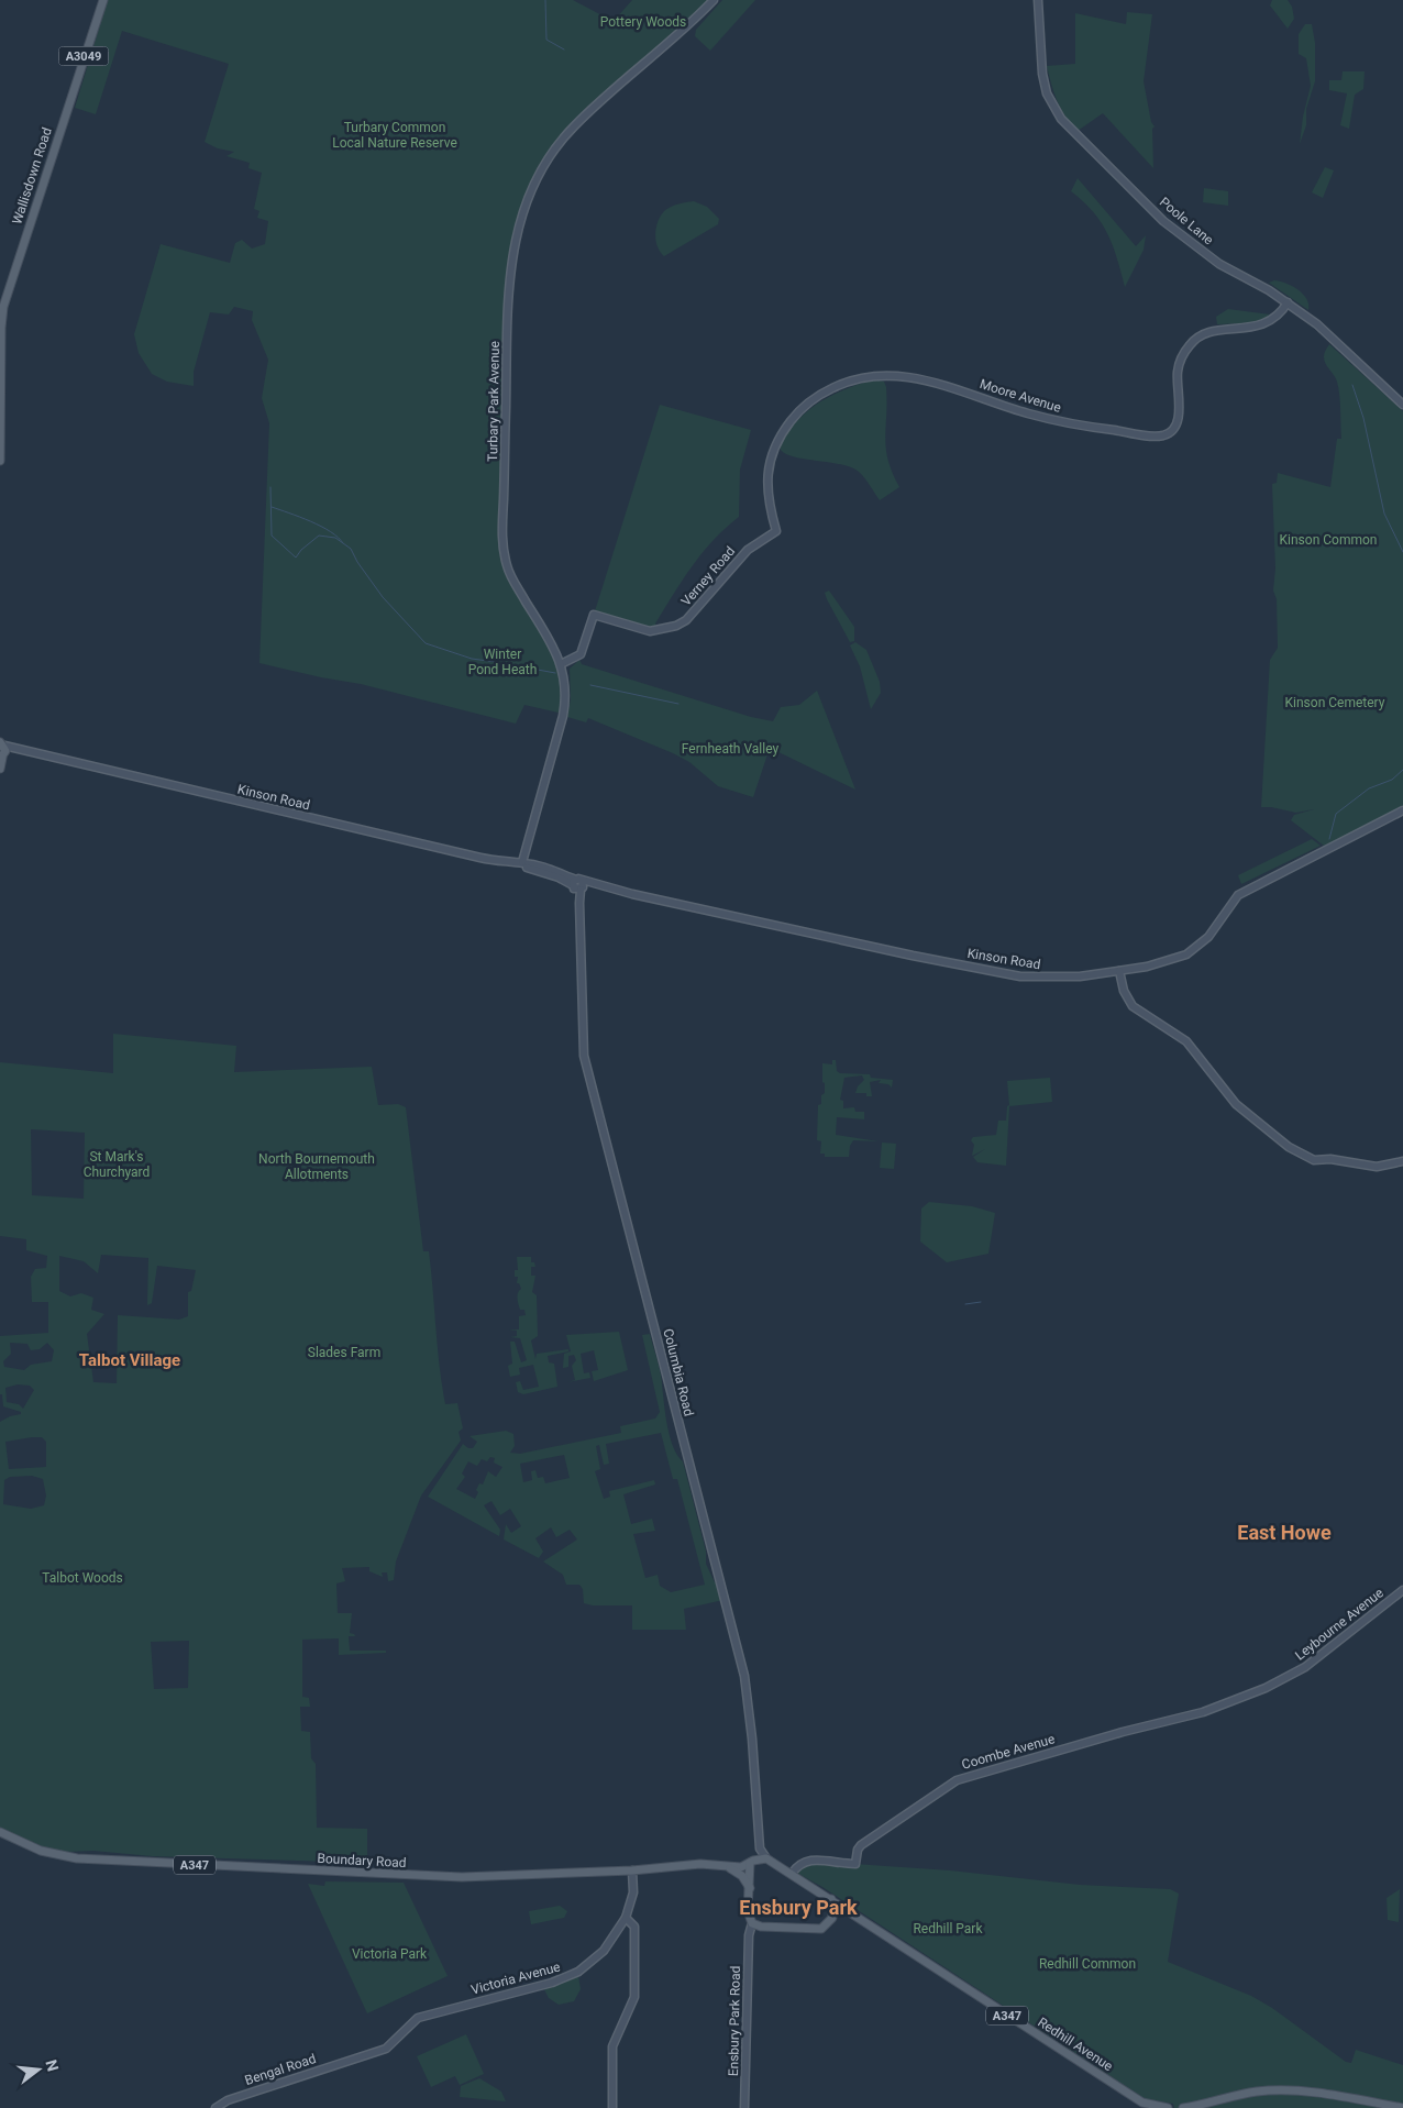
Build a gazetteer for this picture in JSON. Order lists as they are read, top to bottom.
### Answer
{
  "streets": {
    "main road": [
      "A3049",
      "Wallisdown Road",
      "Boundary Road",
      "A347",
      "Ensbury Park Road",
      "Redhill Avenue"
    ],
    "street": [
      "Poole Lane",
      "Moore Avenue",
      "Turbary Park Avenue",
      "Verney Road",
      "Kinson Road",
      "Columbia Road",
      "Leybourne Avenue",
      "Coombe Avenue",
      "Victoria Avenue",
      "Bengal Road"
    ]
  },
  "crossings": [
    ["Poole Lane", "Moore Avenue"],
    ["Moore Avenue", "Verney Road"],
    ["Turbary Park Avenue", "Verney Road"],
    ["Turbary Park Avenue", "Kinson Road"],
    ["Kinson Road", "Columbia Road"],
    ["Columbia Road", "A347"],
    ["Columbia Road", "Redhill Avenue"],
    ["Leybourne Avenue", "Coombe Avenue"],
    ["Coombe Avenue", "Redhill Avenue"],
    ["Boundary Road", "A347"],
    ["Boundary Road", "Victoria Avenue"],
    ["Boundary Road", "Ensbury Park Road"],
    ["A347", "Ensbury Park Road"],
    ["A347", "Redhill Avenue"],
    ["Victoria Avenue", "Bengal Road"]
  ],
  "districts": ["Talbot Village", "East Howe", "Ensbury Park"],
  "parks": [
    "Pottery Woods",
    "Turbary Common Local Nature Reserve",
    "Kinson Common",
    "Winter Pond Heath",
    "Kinson Cemetery",
    "Fernheath Valley",
    "St Mark's Churchyard",
    "North Bournemouth Allotments",
    "Slades Farm",
    "Talbot Woods",
    "Redhill Park",
    "Victoria Park",
    "Redhill Common"
  ],
  "north": "right"
}
